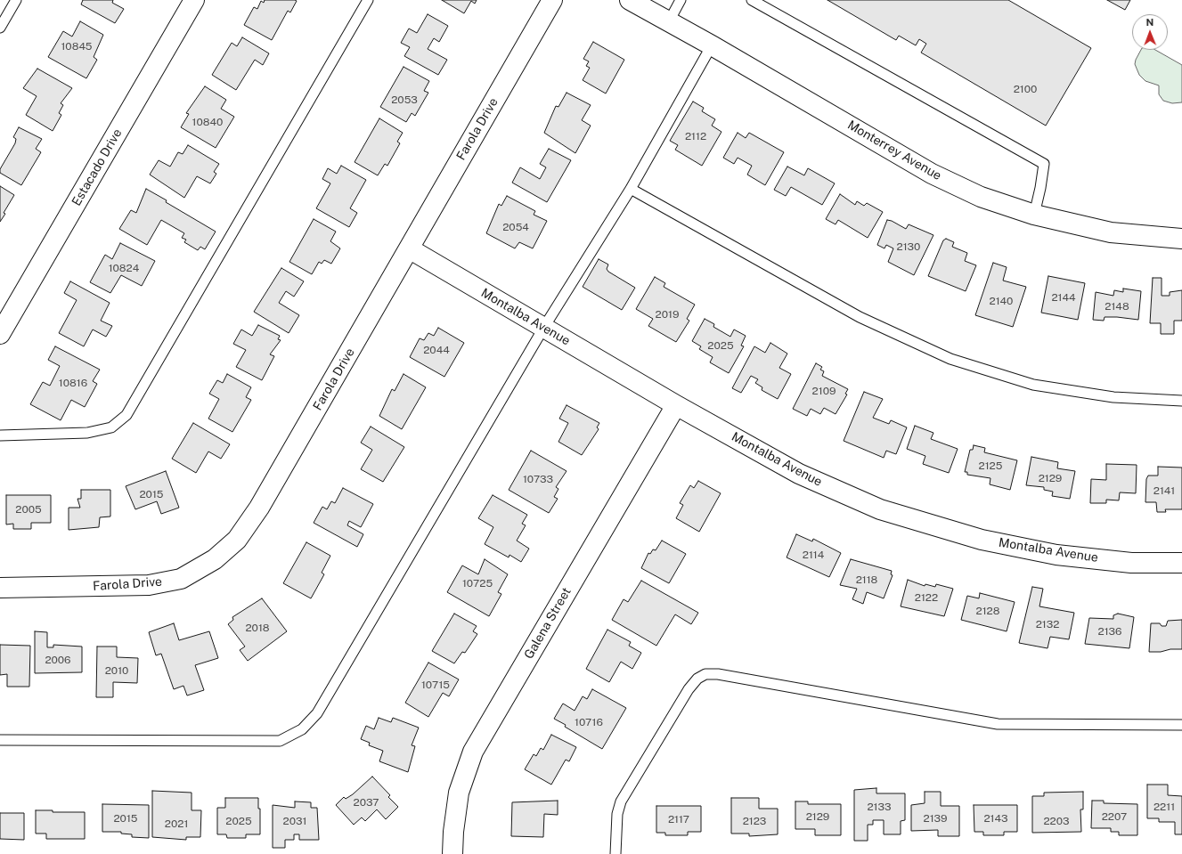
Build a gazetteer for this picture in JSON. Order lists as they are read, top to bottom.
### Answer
{
  "streets": {
    "street": [
      "Farola Drive",
      "Monterrey Avenue",
      "Estacado Drive",
      "Montalba Avenue",
      "Galena Street"
    ]
  },
  "crossings": [
    ["Farola Drive", "Montalba Avenue"],
    ["Montalba Avenue", "Galena Street"]
  ],
  "house_numbers": [
    "10845",
    "2100",
    "2053",
    "10840",
    "2112",
    "2054",
    "2130",
    "10824",
    "2144",
    "2140",
    "2148",
    "2019",
    "2025",
    "2044",
    "10816",
    "2109",
    "2125",
    "2129",
    "10733",
    "2141",
    "2015",
    "2005",
    "2114",
    "2118",
    "10725",
    "2122",
    "2128",
    "2132",
    "2018",
    "2136",
    "2006",
    "2010",
    "10715",
    "10716",
    "2037",
    "2133",
    "2211",
    "2129",
    "2207",
    "2015",
    "2139",
    "2143",
    "2117",
    "2025",
    "2031",
    "2123",
    "2203",
    "2021"
  ],
  "north": "top"
}
